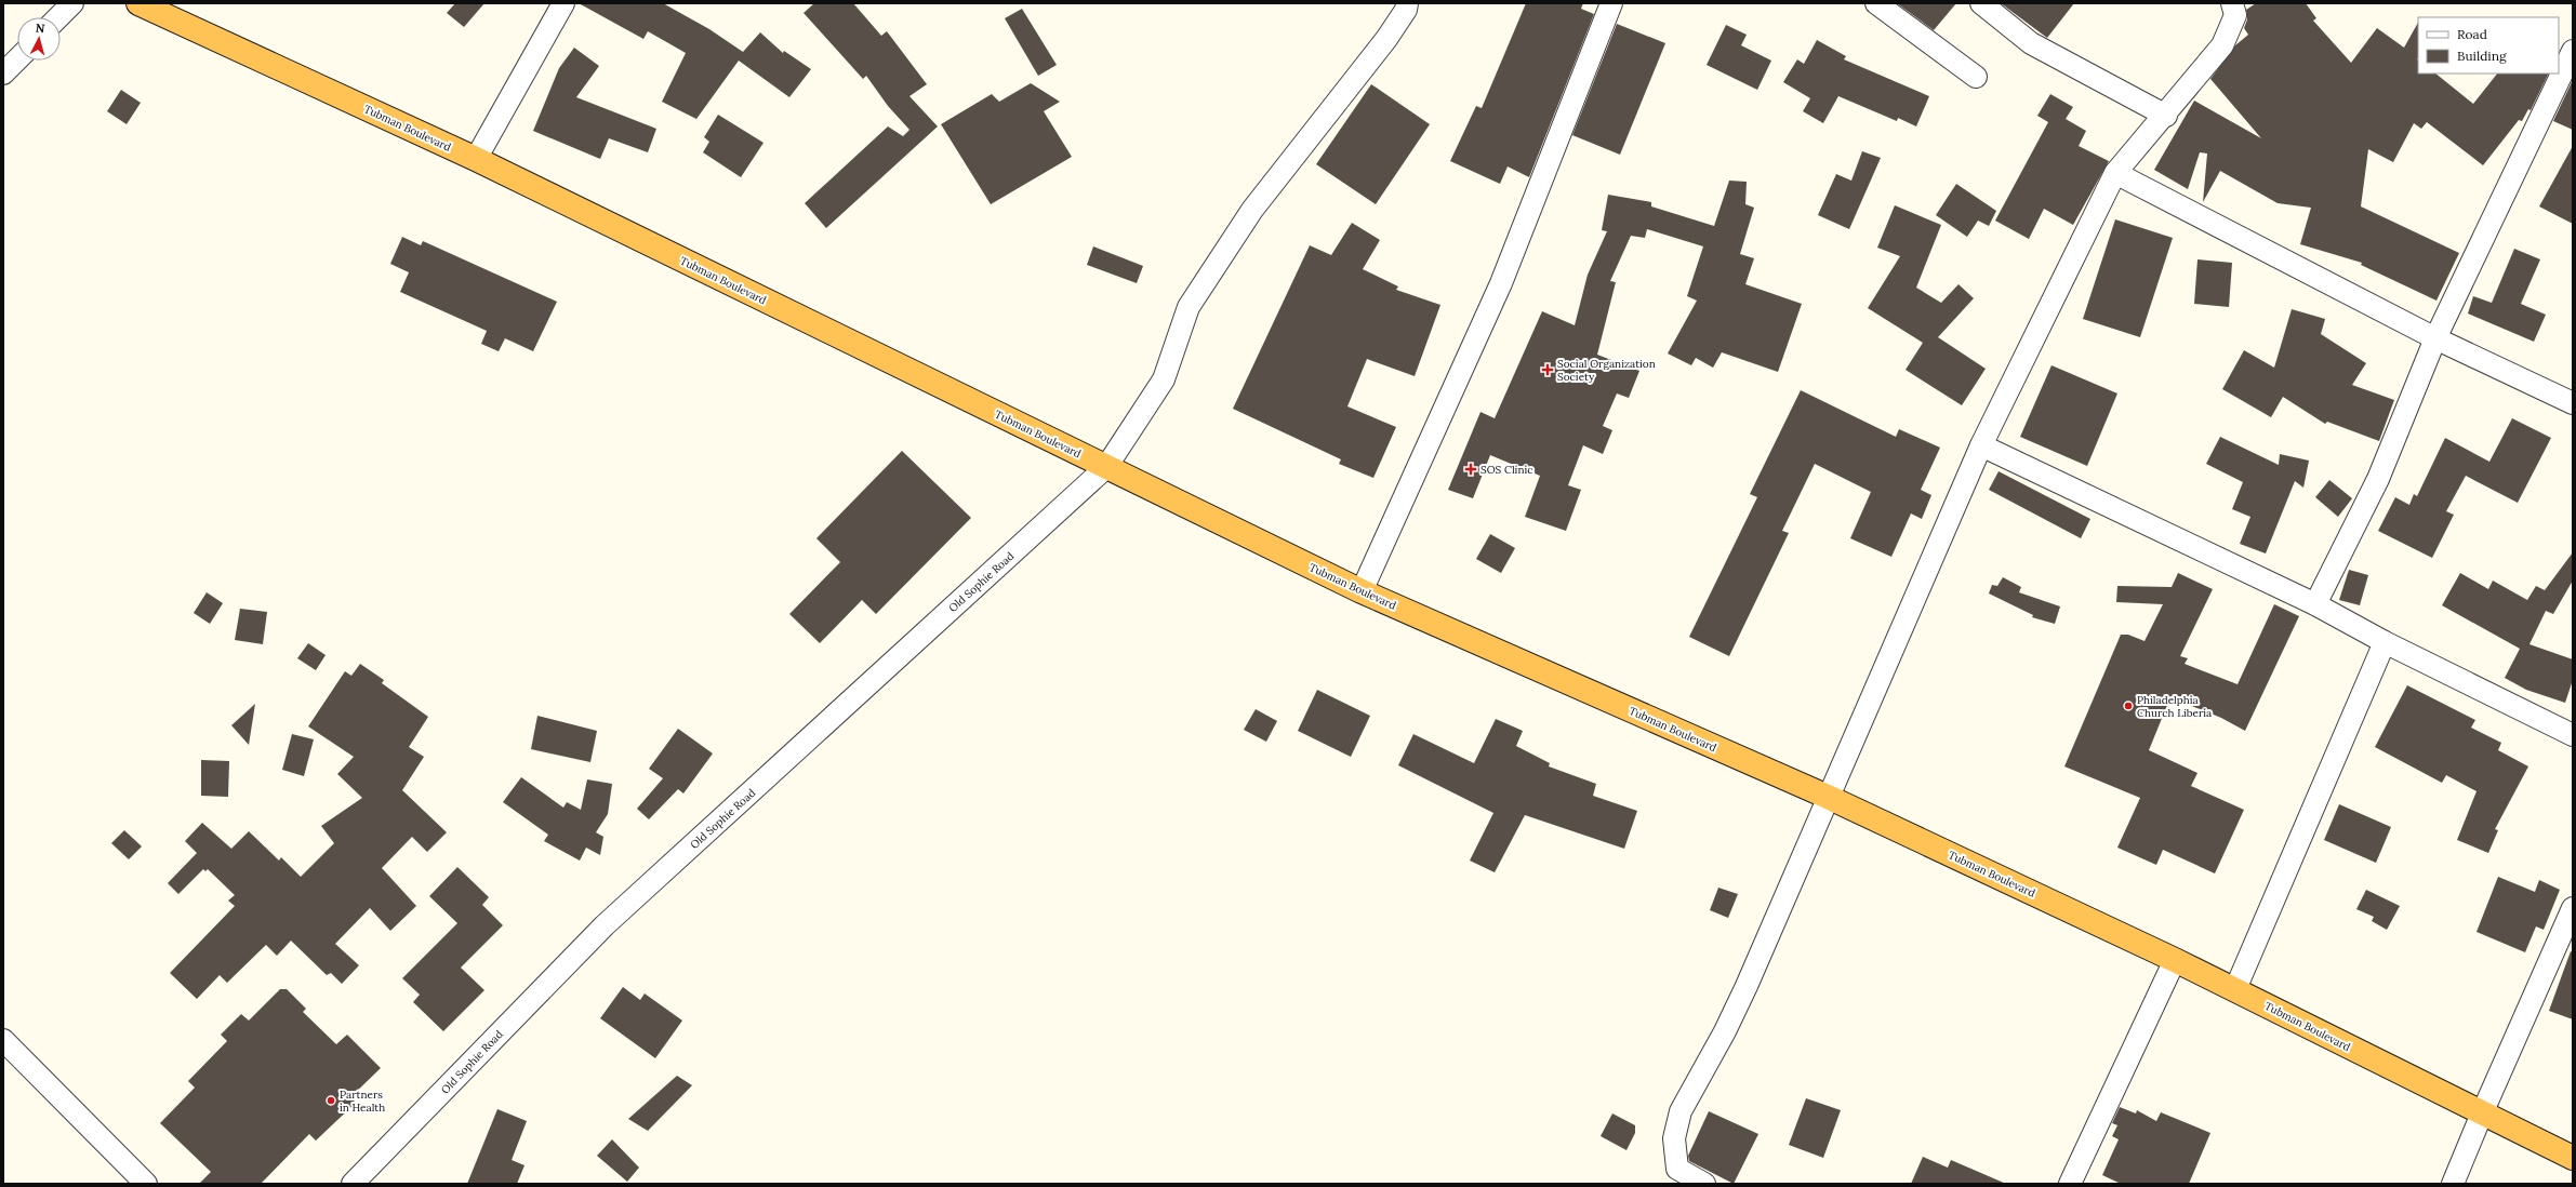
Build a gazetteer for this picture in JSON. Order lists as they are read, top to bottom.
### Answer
{
  "streets": {
    "highway": ["Tubman Boulevard"],
    "street": ["Old Sophie Road"]
  },
  "crossings": [
    ["Tubman Boulevard", "Old Sophie Road"]
  ],
  "places": {
    "health": ["Social Organization Society", "SOS Clinic"],
    "other": ["Philadelphia Church Liberia", "Partners in Health"]
  },
  "legend": ["Road", "Building"],
  "north": "top"
}
